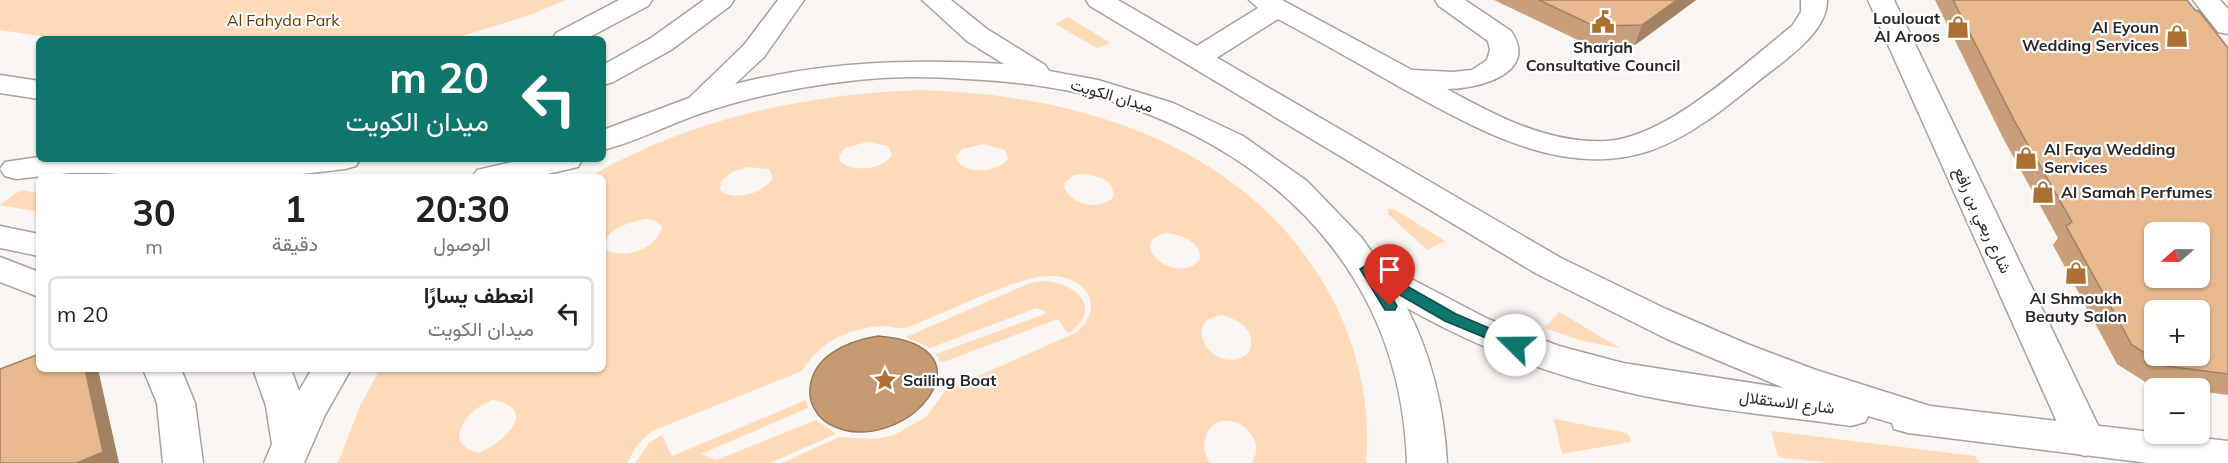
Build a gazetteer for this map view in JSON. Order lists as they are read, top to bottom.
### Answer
{
  "streets": {
    "main road": ["ميدان الكويت", "شارع ربعي بن رافع", "شارع الاستقلال"]
  },
  "crossings": [
    ["ميدان الكويت", "شارع الاستقلال"],
    ["شارع ربعي بن رافع", "شارع الاستقلال"]
  ],
  "parks": ["Al Fahyda Park"],
  "places": {
    "public building": ["Sharjah Consultative Council"],
    "shop": [
      "Loulouat Al Aroos",
      "Al Eyoun Wedding Services",
      "Al Faya Wedding Services",
      "Al Samah Perfumes",
      "Al Shmoukh Beauty Salon"
    ],
    "place": ["Sailing Boat"]
  },
  "north": "left",
  "page": {
    "turn": ["20 m", "ميدان الكويت"],
    "eta": [
      "20:30",
      "الوصول",
      "1",
      "دقيقة",
      "30",
      "m"
    ],
    "map_buttons": ["+", "−"],
    "list": [
      {
        "name": "انعطف يسارًا",
        "note": "ميدان الكويت",
        "value": "20 m"
      }
    ]
  }
}
